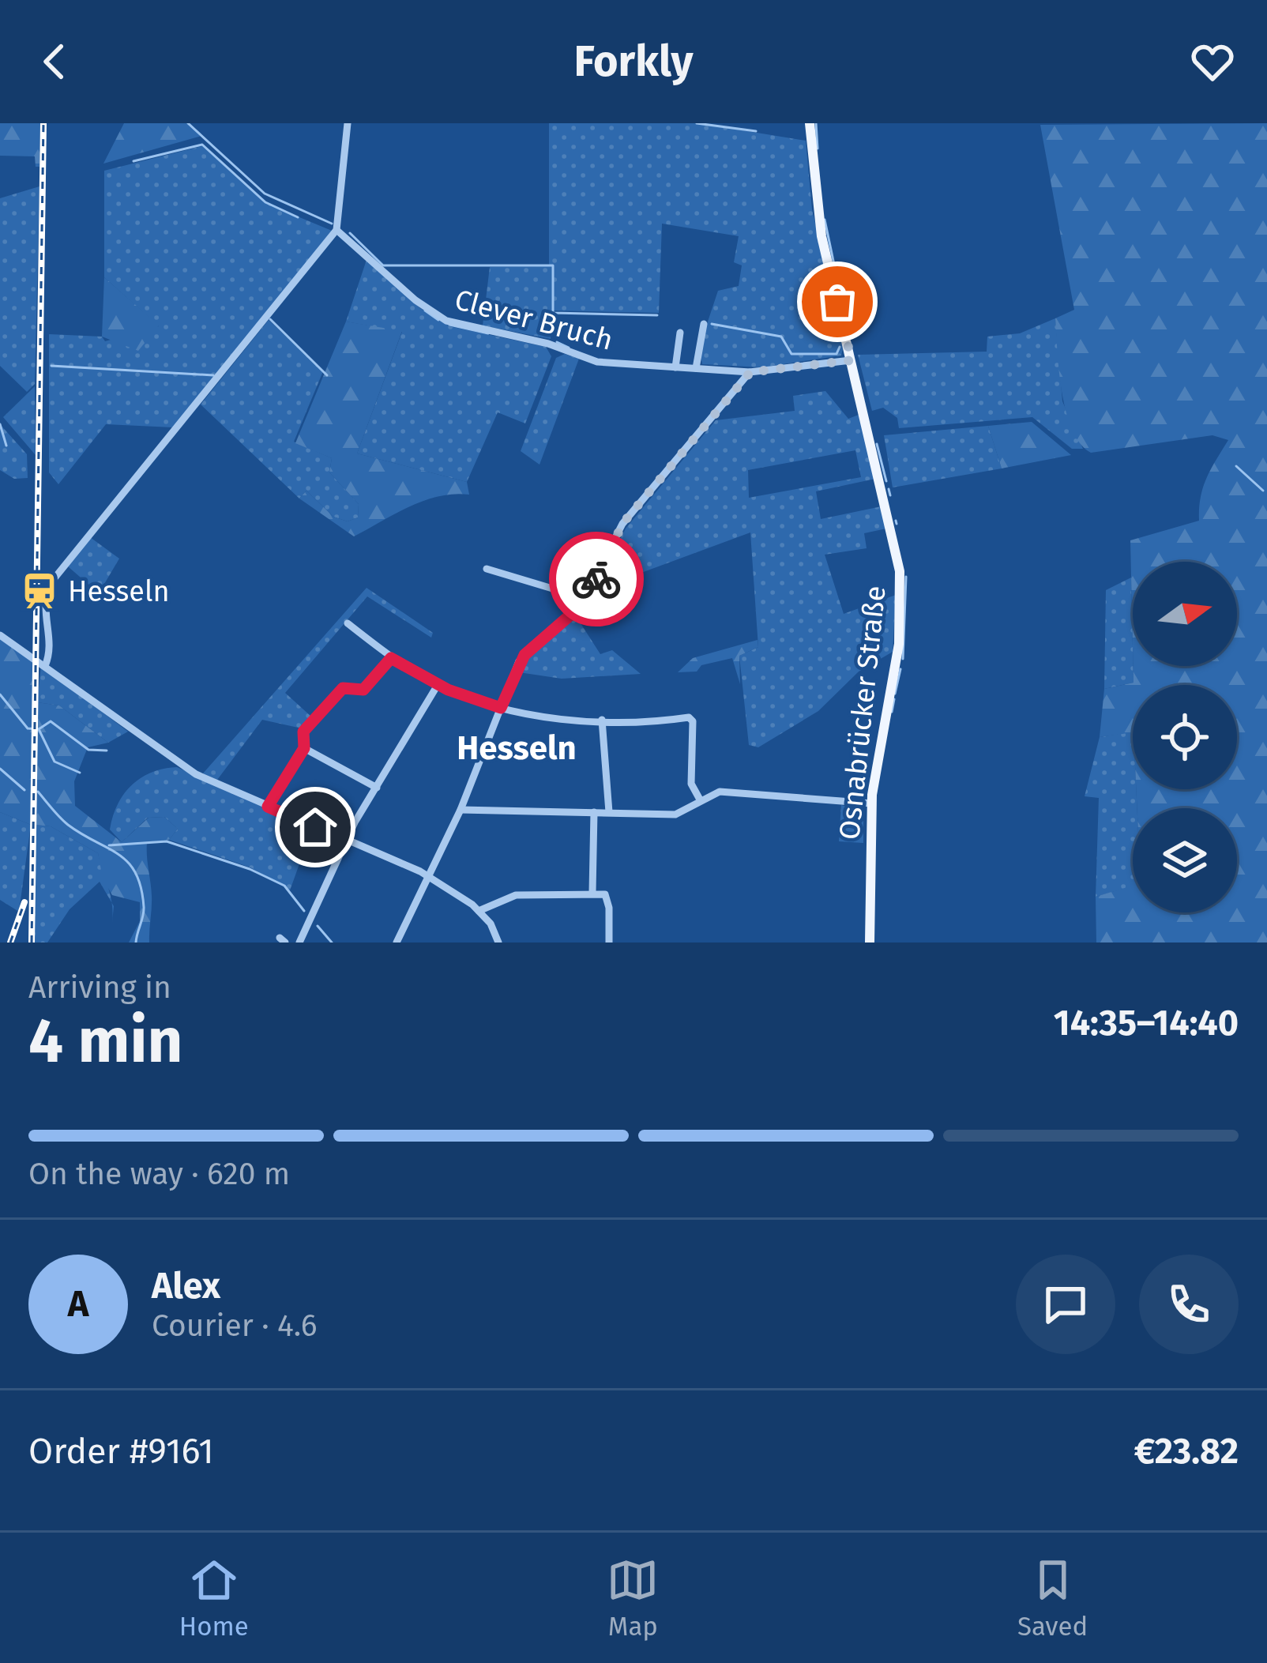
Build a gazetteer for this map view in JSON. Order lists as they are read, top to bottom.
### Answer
{
  "streets": {
    "main road": ["Osnabrücker Straße"],
    "street": ["Clever Bruch"]
  },
  "crossings": [
    ["Clever Bruch", "Osnabrücker Straße"]
  ],
  "districts": ["Hesseln"],
  "places": {
    "station": ["Hesseln"]
  },
  "north": "right",
  "page": {
    "header": "Forkly",
    "heading": ["4 min", "Arriving in", "14:35–14:40"],
    "panel": [
      "Alex",
      "Courier · 4.6",
      "Order #9161",
      "€23.82"
    ],
    "bar": "On the way · 620 m",
    "round": "A",
    "tabs": ["Home", "Map", "Saved"]
  }
}
